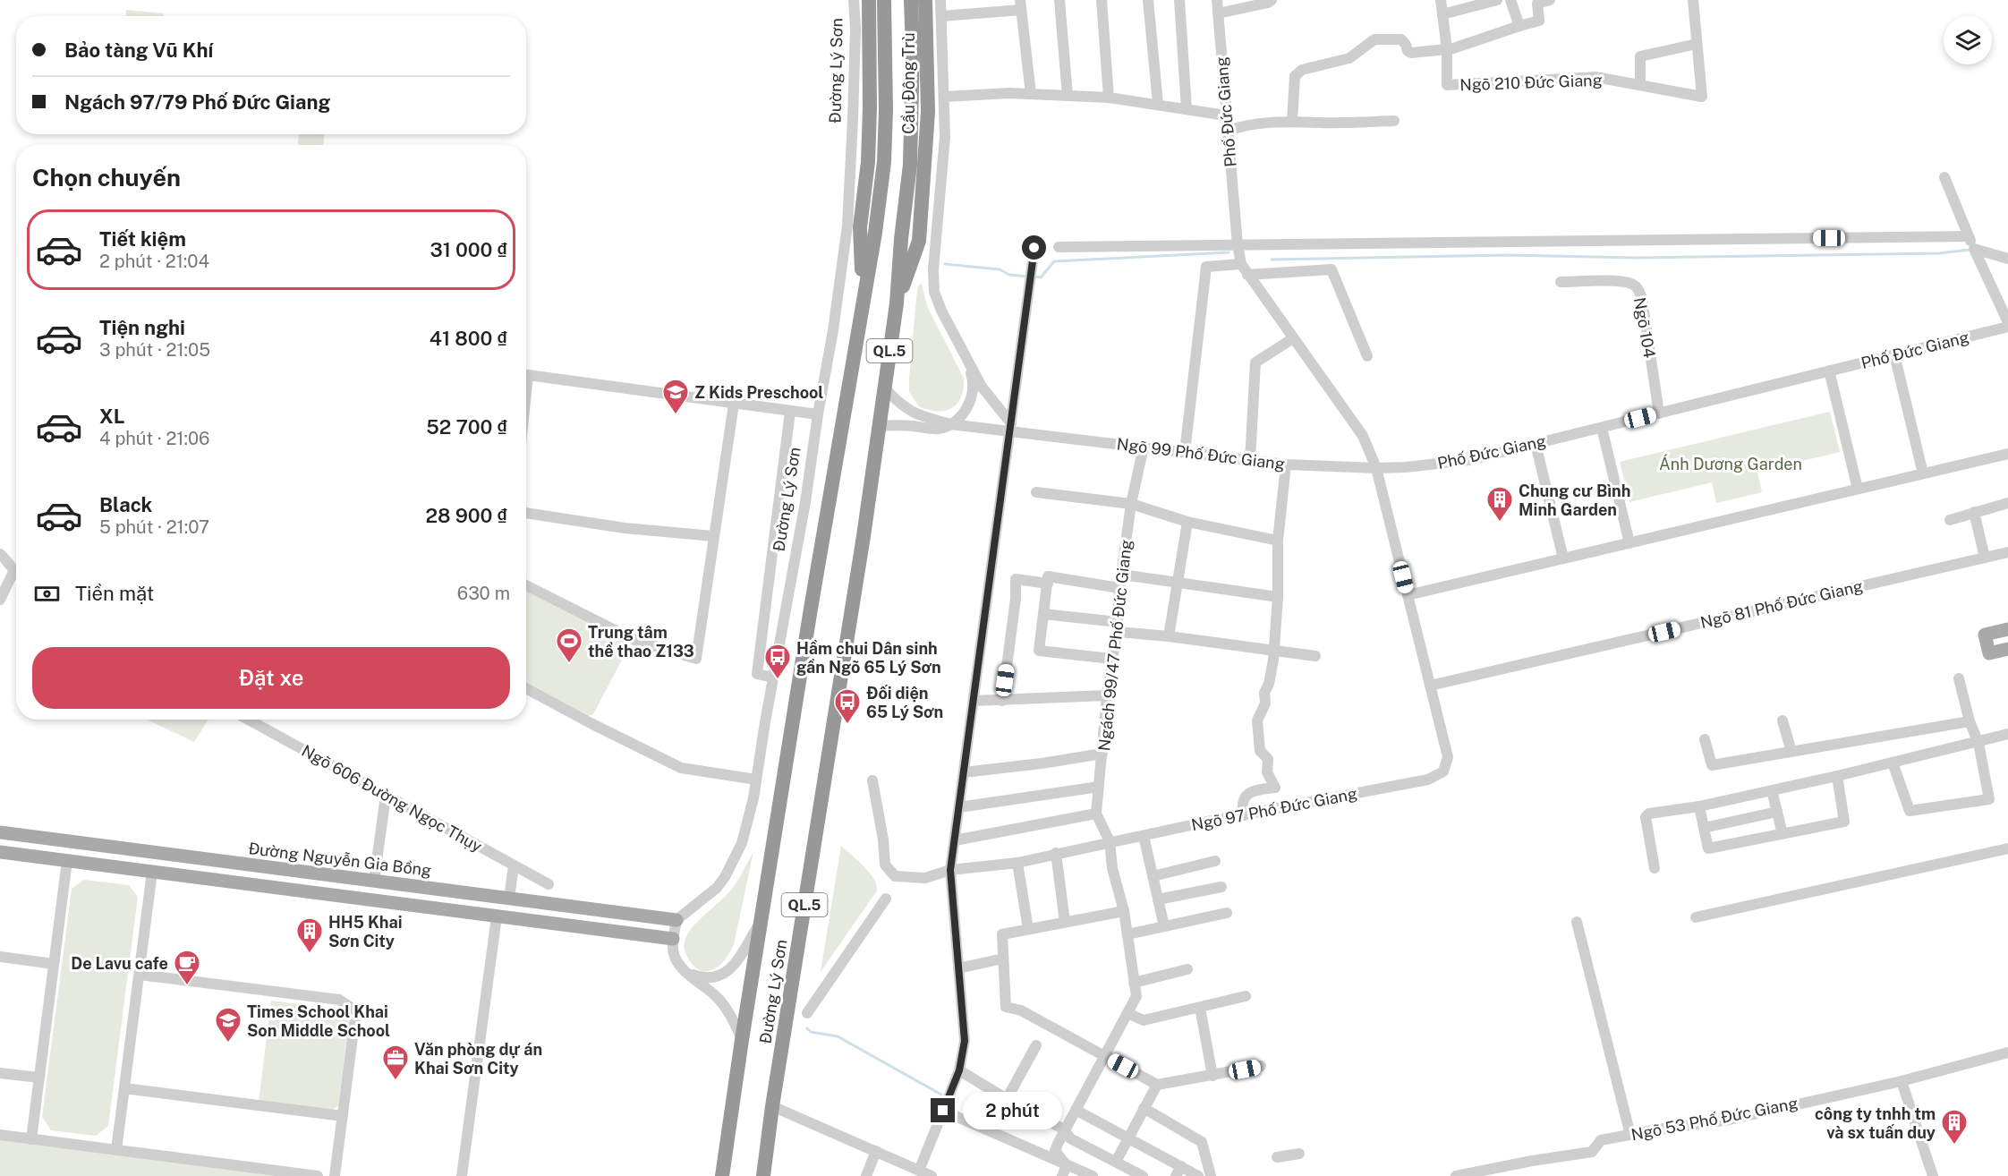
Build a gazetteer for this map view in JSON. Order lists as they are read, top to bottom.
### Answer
{
  "streets": {
    "highway": ["Đường Lý Sơn", "Cầu Đông Trù", "QL.5"],
    "main road": ["Đường Nguyễn Gia Bồng"],
    "street": [
      "Ngõ 210 Đức Giang",
      "Phố Đức Giang",
      "Ngõ 104",
      "Ngõ 99 Phố Đức Giang",
      "Ngõ 81 Phố Đức Giang",
      "Ngách 99/47 Phố Đức Giang",
      "Ngõ 606 Đường Ngọc Thụy",
      "Ngõ 97 Phố Đức Giang",
      "Ngõ 53 Phố Đức Giang"
    ]
  },
  "crossings": [
    ["Đường Lý Sơn", "Cầu Đông Trù"],
    ["Đường Lý Sơn", "Đường Nguyễn Gia Bồng"],
    ["Phố Đức Giang", "Ngõ 104"],
    ["Phố Đức Giang", "Ngõ 99 Phố Đức Giang"],
    ["Phố Đức Giang", "Ngõ 97 Phố Đức Giang"],
    ["Ngõ 99 Phố Đức Giang", "Ngách 99/47 Phố Đức Giang"],
    ["Ngõ 99 Phố Đức Giang", "Ngõ 97 Phố Đức Giang"],
    ["Ngõ 81 Phố Đức Giang", "Ngõ 97 Phố Đức Giang"],
    ["Ngách 99/47 Phố Đức Giang", "Ngõ 97 Phố Đức Giang"]
  ],
  "parks": ["Ánh Dương Garden"],
  "places": {
    "school or university": ["Z Kids Preschool", "Times School Khai Son Middle School"],
    "building": ["Chung cư Bình Minh Garden", "HH5 Khai Sơn City", "công ty tnhh tm và sx tuấn duy"],
    "sports": ["Trung tâm thể thao Z133"],
    "bus stop": ["Hầm chui Dân sinh gần Ngõ 65 Lý Sơn", "Đối diện 65 Lý Sơn"],
    "cafe": ["De Lavu cafe"],
    "office": ["Văn phòng dự án Khai Sơn City"]
  },
  "page": {
    "banner": ["Bảo tàng Vũ Khí", "Ngách 97/79 Phố Đức Giang"],
    "heading": "Chọn chuyến",
    "list": [
      {
        "name": "Tiết kiệm",
        "note": "2 phút · 21:04",
        "value": "31 000 ₫"
      },
      {
        "name": "Tiện nghi",
        "note": "3 phút · 21:05",
        "value": "41 800 ₫"
      },
      {
        "name": "XL",
        "note": "4 phút · 21:06",
        "value": "52 700 ₫"
      },
      {
        "name": "Black",
        "note": "5 phút · 21:07",
        "value": "28 900 ₫"
      }
    ],
    "pay": ["Tiền mặt", "630 m"],
    "buttons": "Đặt xe",
    "bubble": "2 phút"
  }
}
